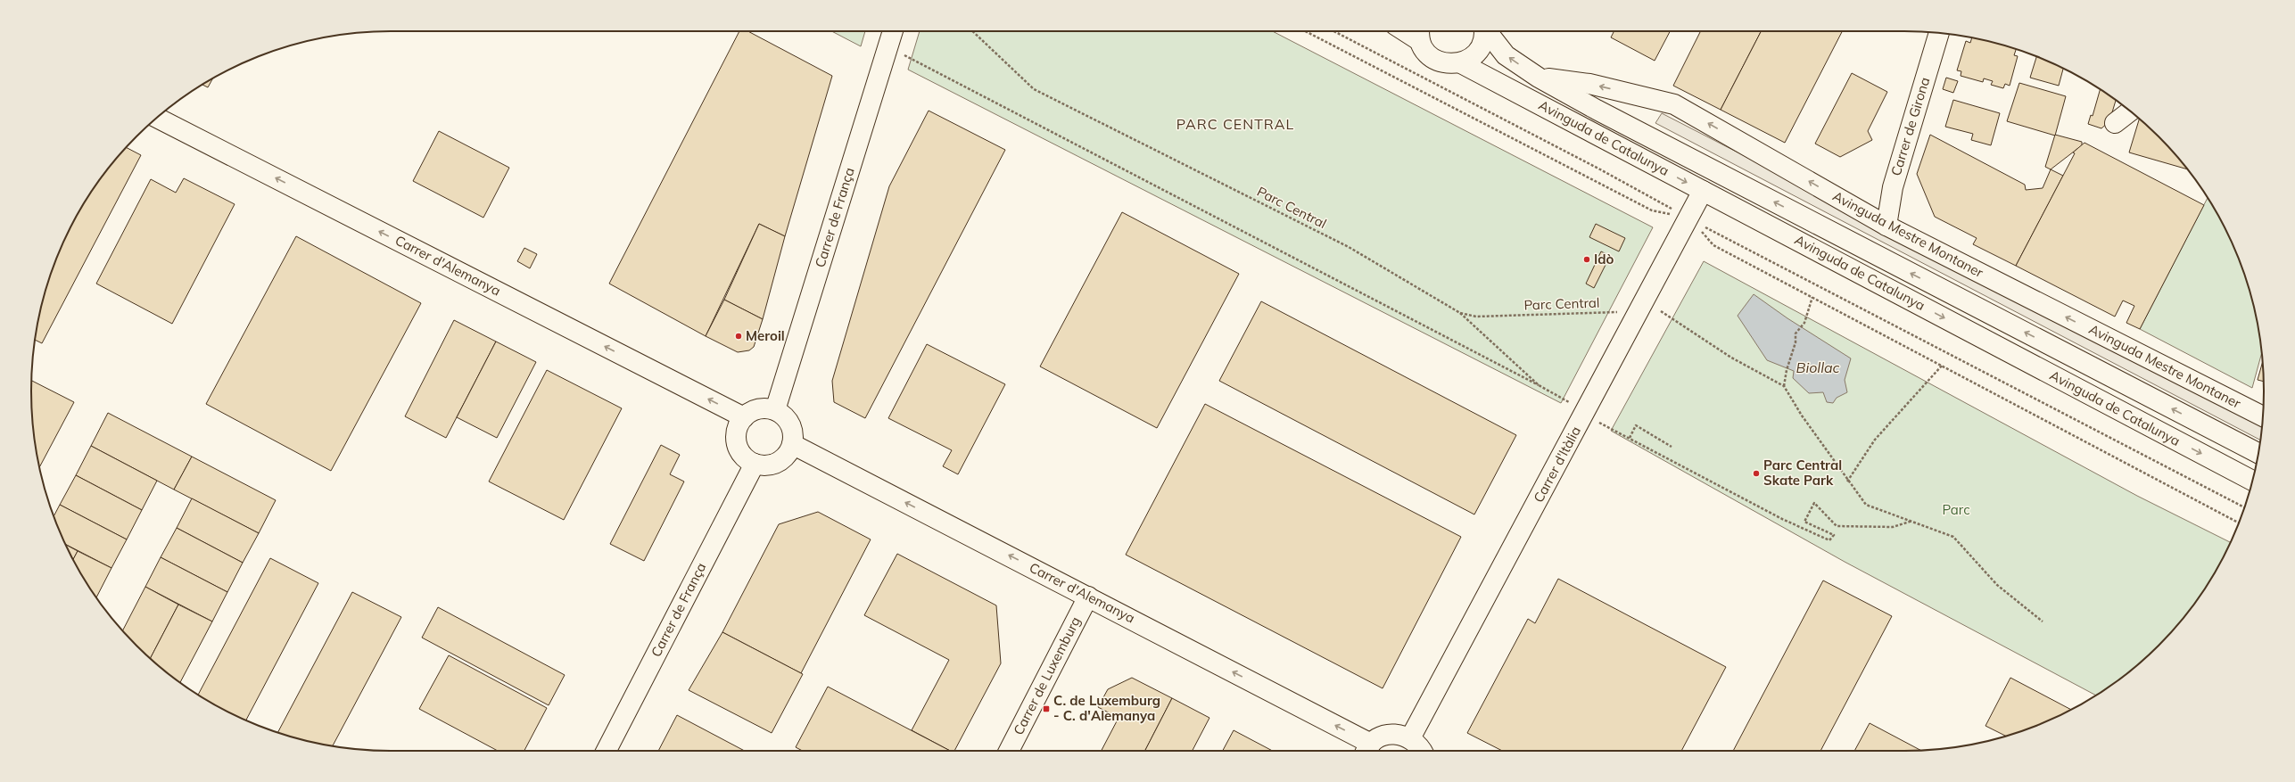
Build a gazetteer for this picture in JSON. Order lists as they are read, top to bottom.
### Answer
{
  "streets": {
    "street": [
      "Carrer de Girona",
      "Avinguda de Catalunya",
      "Carrer de França",
      "Avinguda Mestre Montaner",
      "Carrer d'Alemanya",
      "Carrer d'Itàlia",
      "Carrer de Luxemburg"
    ],
    "path": ["Parc Central"]
  },
  "crossings": [
    ["Carrer de Girona", "Avinguda Mestre Montaner"],
    ["Avinguda de Catalunya", "Avinguda Mestre Montaner"],
    ["Avinguda de Catalunya", "Carrer d'Itàlia"],
    ["Parc Central", "Carrer d'Itàlia"],
    ["Carrer de França", "Carrer d'Alemanya"],
    ["Carrer d'Alemanya", "Carrer de Luxemburg"]
  ],
  "one_way": ["Avinguda Mestre Montaner", "Carrer d'Alemanya"],
  "districts": ["PARC CENTRAL"],
  "water": ["Biollac"],
  "parks": ["Parc"],
  "places": {
    "other": ["Idò", "Meroil", "Parc Central Skate Park"],
    "transit": ["C. de Luxemburg - C. d'Alemanya"]
  }
}
